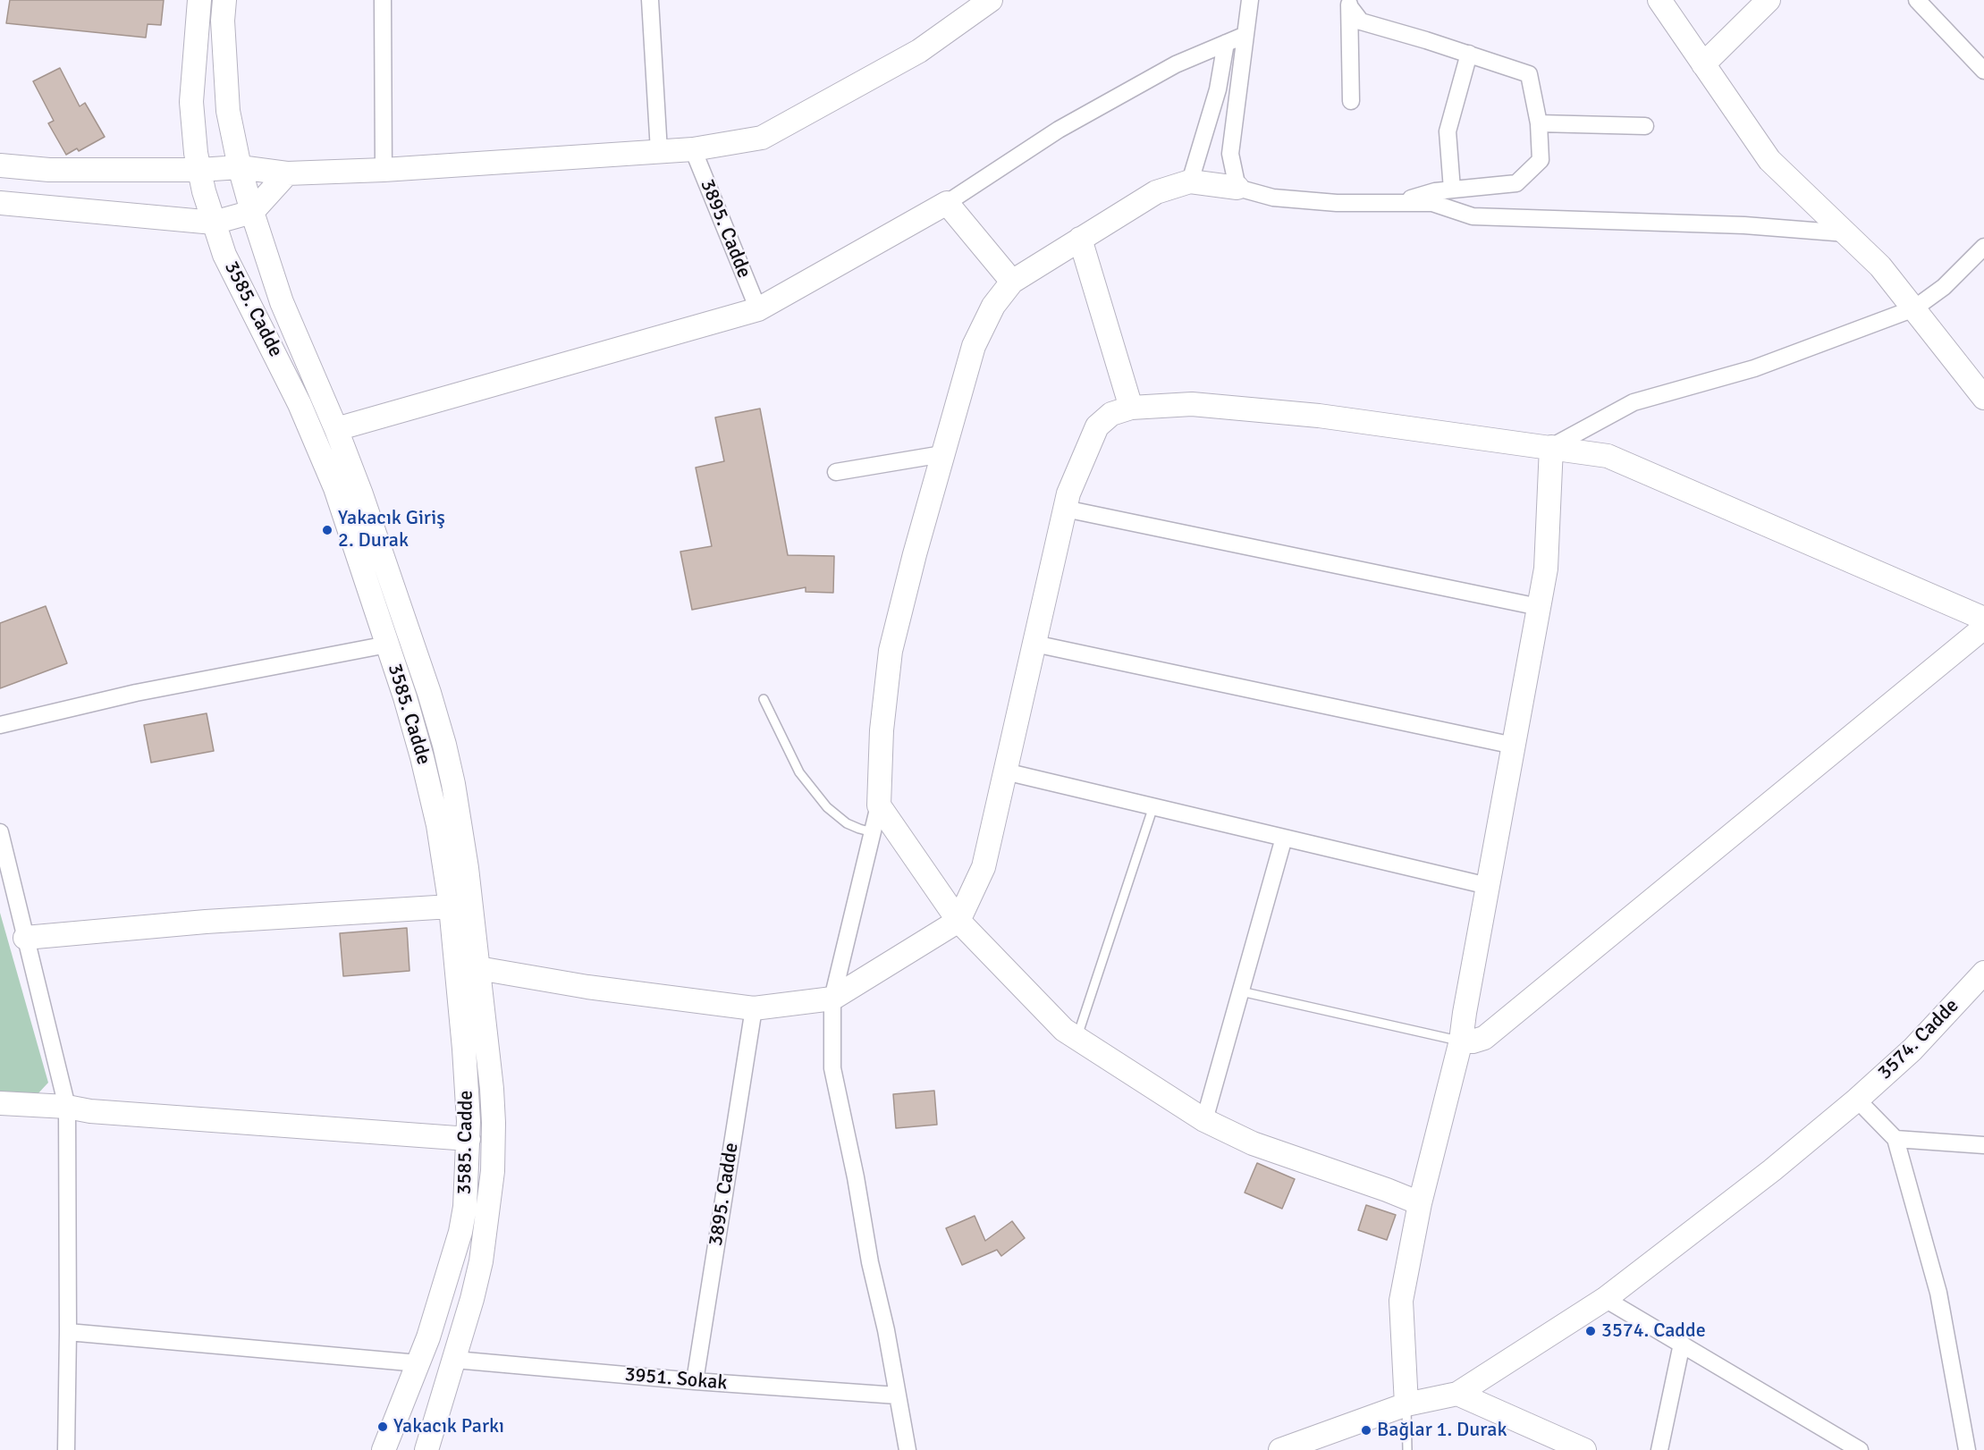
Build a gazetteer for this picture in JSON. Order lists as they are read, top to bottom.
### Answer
{
  "streets": {
    "street": [
      "3895. Cadde",
      "3585. Cadde",
      "3574. Cadde",
      "3951. Sokak"
    ]
  },
  "crossings": [
    ["3895. Cadde", "3951. Sokak"],
    ["3585. Cadde", "3951. Sokak"]
  ],
  "places": [
    "Yakacık Giriş 2. Durak",
    "3574. Cadde",
    "Yakacık Parkı",
    "Bağlar 1. Durak"
  ]
}
